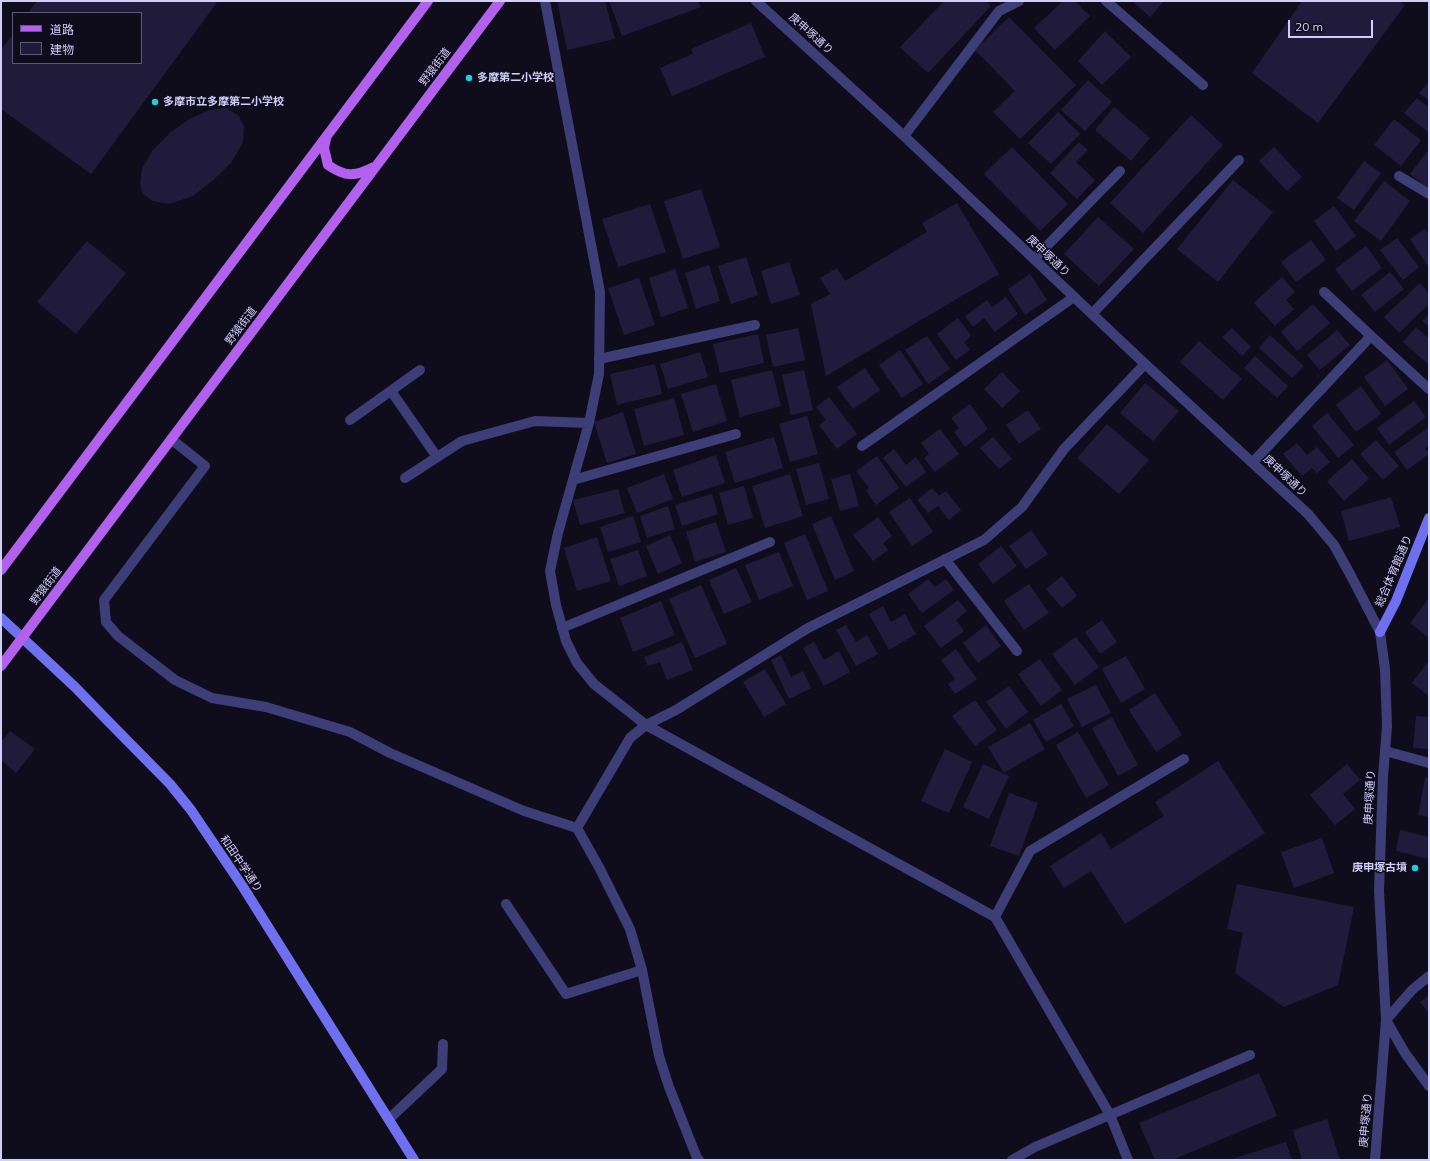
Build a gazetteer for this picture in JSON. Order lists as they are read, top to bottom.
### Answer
{
  "streets": {
    "main road": ["野猿街道"],
    "street": ["庚申塚通り", "総合体育館通り", "和田中学通り"]
  },
  "crossings": [
    ["庚申塚通り", "総合体育館通り"],
    ["野猿街道", "和田中学通り"]
  ],
  "places": ["多摩第二小学校", "多摩市立多摩第二小学校", "庚申塚古墳"],
  "legend": ["道路", "建物"],
  "scale_bar": "20 m"
}
